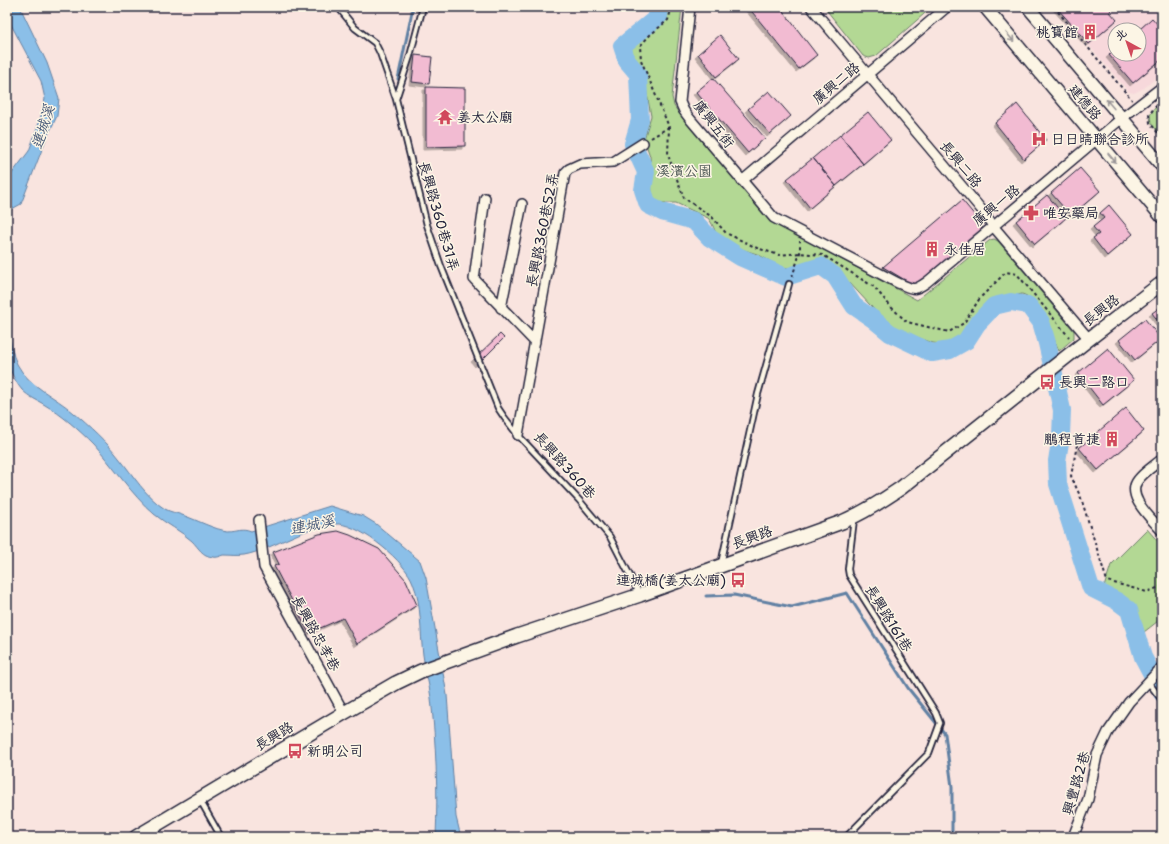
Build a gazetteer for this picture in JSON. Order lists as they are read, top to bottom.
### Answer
{
  "streets": {
    "main road": ["長興路"],
    "street": [
      "廣興二路",
      "建德路",
      "廣興五街",
      "長興二路",
      "廣興一路",
      "長興路360巷52弄",
      "長興路360巷",
      "長興路忠孝巷",
      "興豐路2巷"
    ],
    "lane": ["長興路360巷31弄", "長興路161巷"]
  },
  "crossings": [
    ["廣興二路", "廣興五街"],
    ["廣興二路", "長興二路"],
    ["廣興二路", "廣興一路"],
    ["建德路", "廣興一路"],
    ["廣興五街", "廣興一路"],
    ["長興二路", "廣興一路"],
    ["長興二路", "長興路"],
    ["長興路360巷31弄", "長興路360巷"],
    ["長興路360巷52弄", "長興路360巷"],
    ["長興路", "長興路360巷"],
    ["長興路", "長興路161巷"],
    ["長興路", "長興路忠孝巷"]
  ],
  "water": ["連城溪"],
  "parks": ["溪濱公園"],
  "places": {
    "building": ["桃寶館", "永佳居", "鵬程首捷"],
    "temple": ["姜太公廟"],
    "hospital": ["日日晴聯合診所"],
    "pharmacy": ["唯安藥局"],
    "bus stop": ["長興二路口", "連城橋(姜太公廟)", "新明公司"]
  },
  "north": "top left"
}
